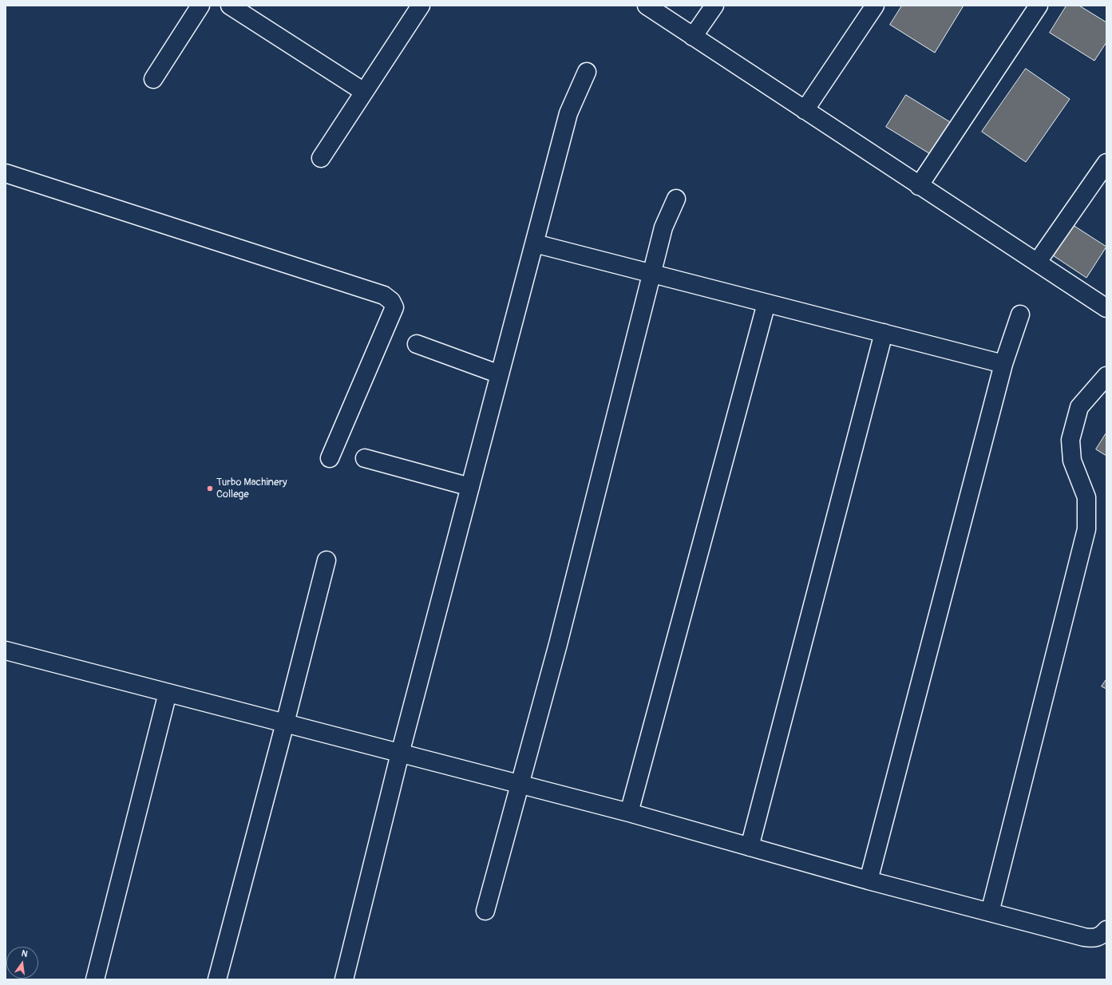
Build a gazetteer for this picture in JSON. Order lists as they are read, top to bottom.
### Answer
{
  "places": ["Turbo Machinery College"],
  "north": "top"
}
